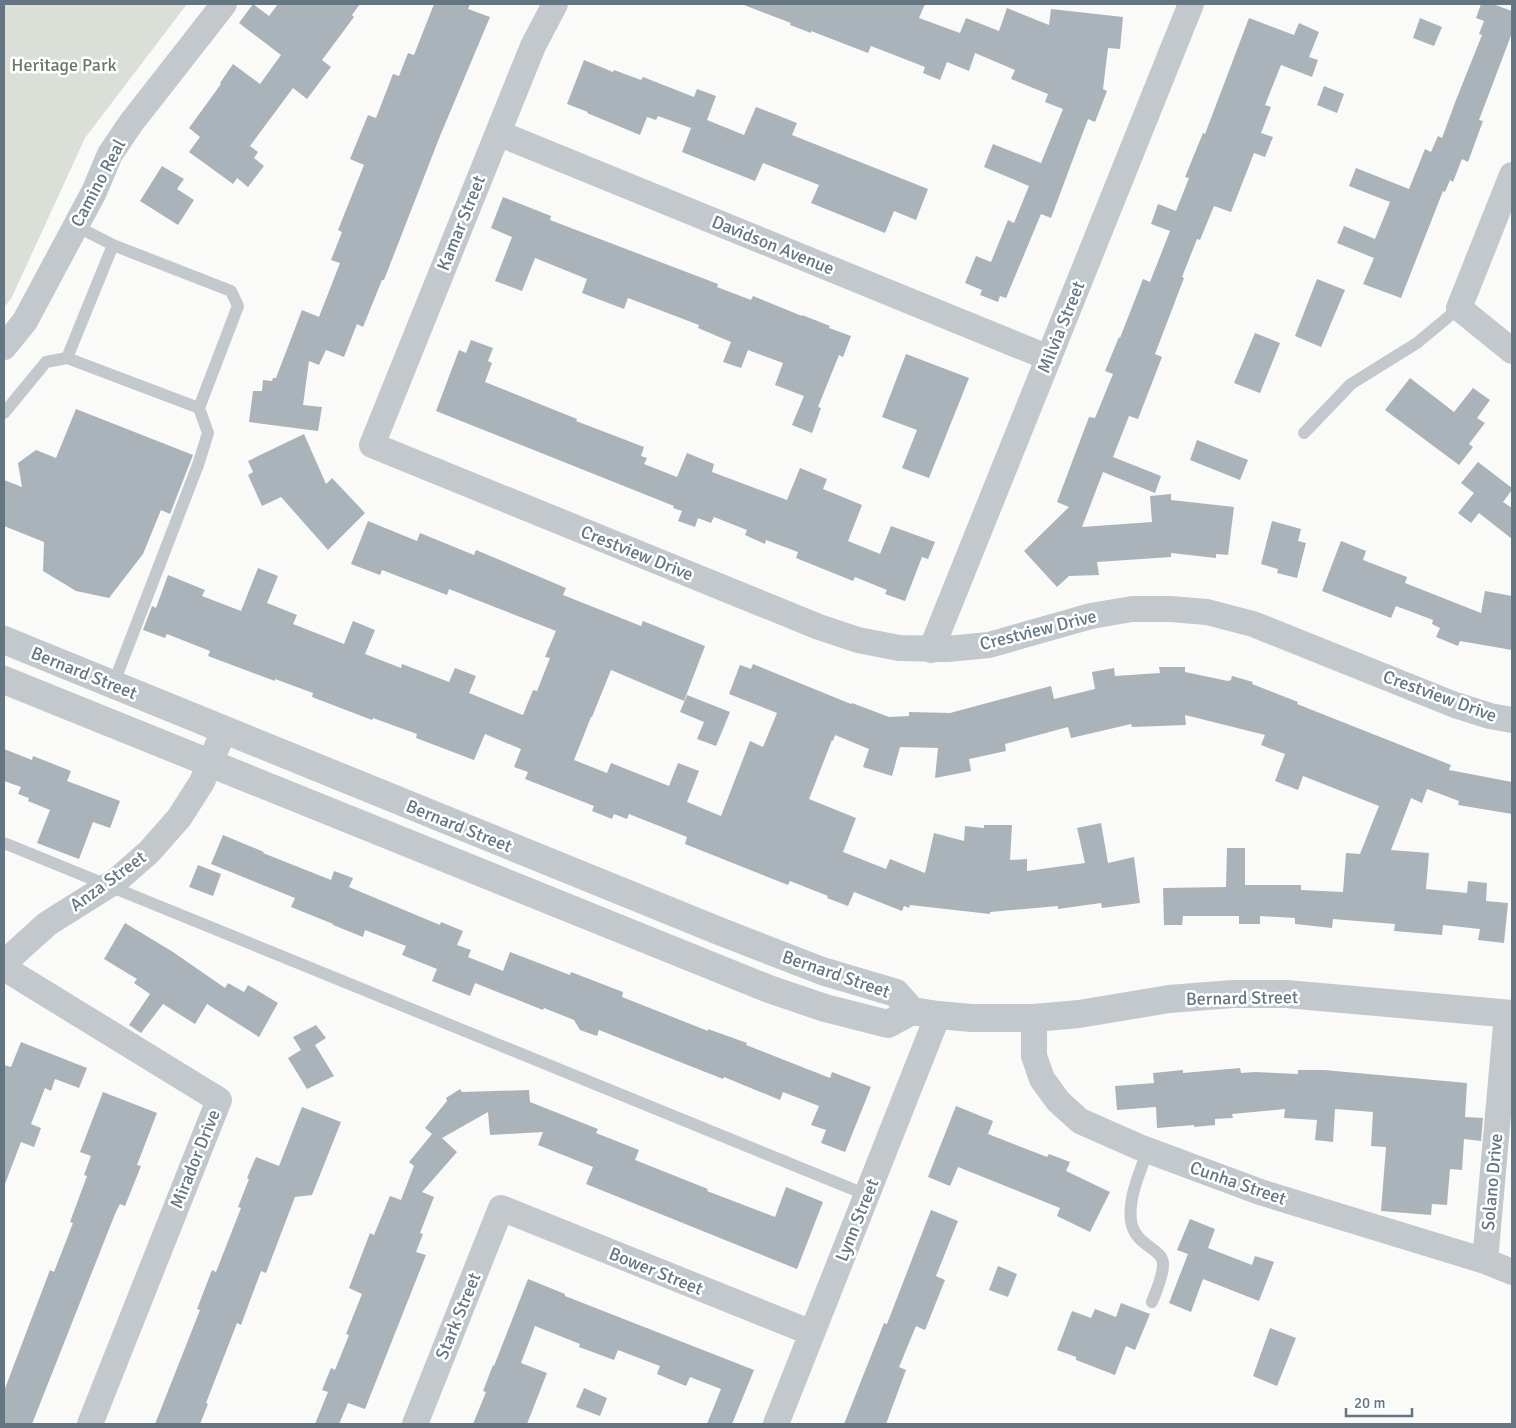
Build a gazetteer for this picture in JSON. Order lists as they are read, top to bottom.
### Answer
{
  "streets": {
    "street": [
      "Camino Real",
      "Kamar Street",
      "Davidson Avenue",
      "Milvia Street",
      "Crestview Drive",
      "Bernard Street",
      "Anza Street",
      "Mirador Drive",
      "Solano Drive",
      "Cunha Street",
      "Lynn Street",
      "Bower Street",
      "Stark Street"
    ]
  },
  "crossings": [
    ["Kamar Street", "Davidson Avenue"],
    ["Kamar Street", "Crestview Drive"],
    ["Davidson Avenue", "Milvia Street"],
    ["Milvia Street", "Crestview Drive"],
    ["Bernard Street", "Anza Street"],
    ["Bernard Street", "Solano Drive"],
    ["Bernard Street", "Cunha Street"],
    ["Bernard Street", "Lynn Street"],
    ["Anza Street", "Mirador Drive"],
    ["Solano Drive", "Cunha Street"],
    ["Lynn Street", "Bower Street"],
    ["Bower Street", "Stark Street"]
  ],
  "parks": ["Heritage Park"],
  "scale_bar": "20 m"
}
